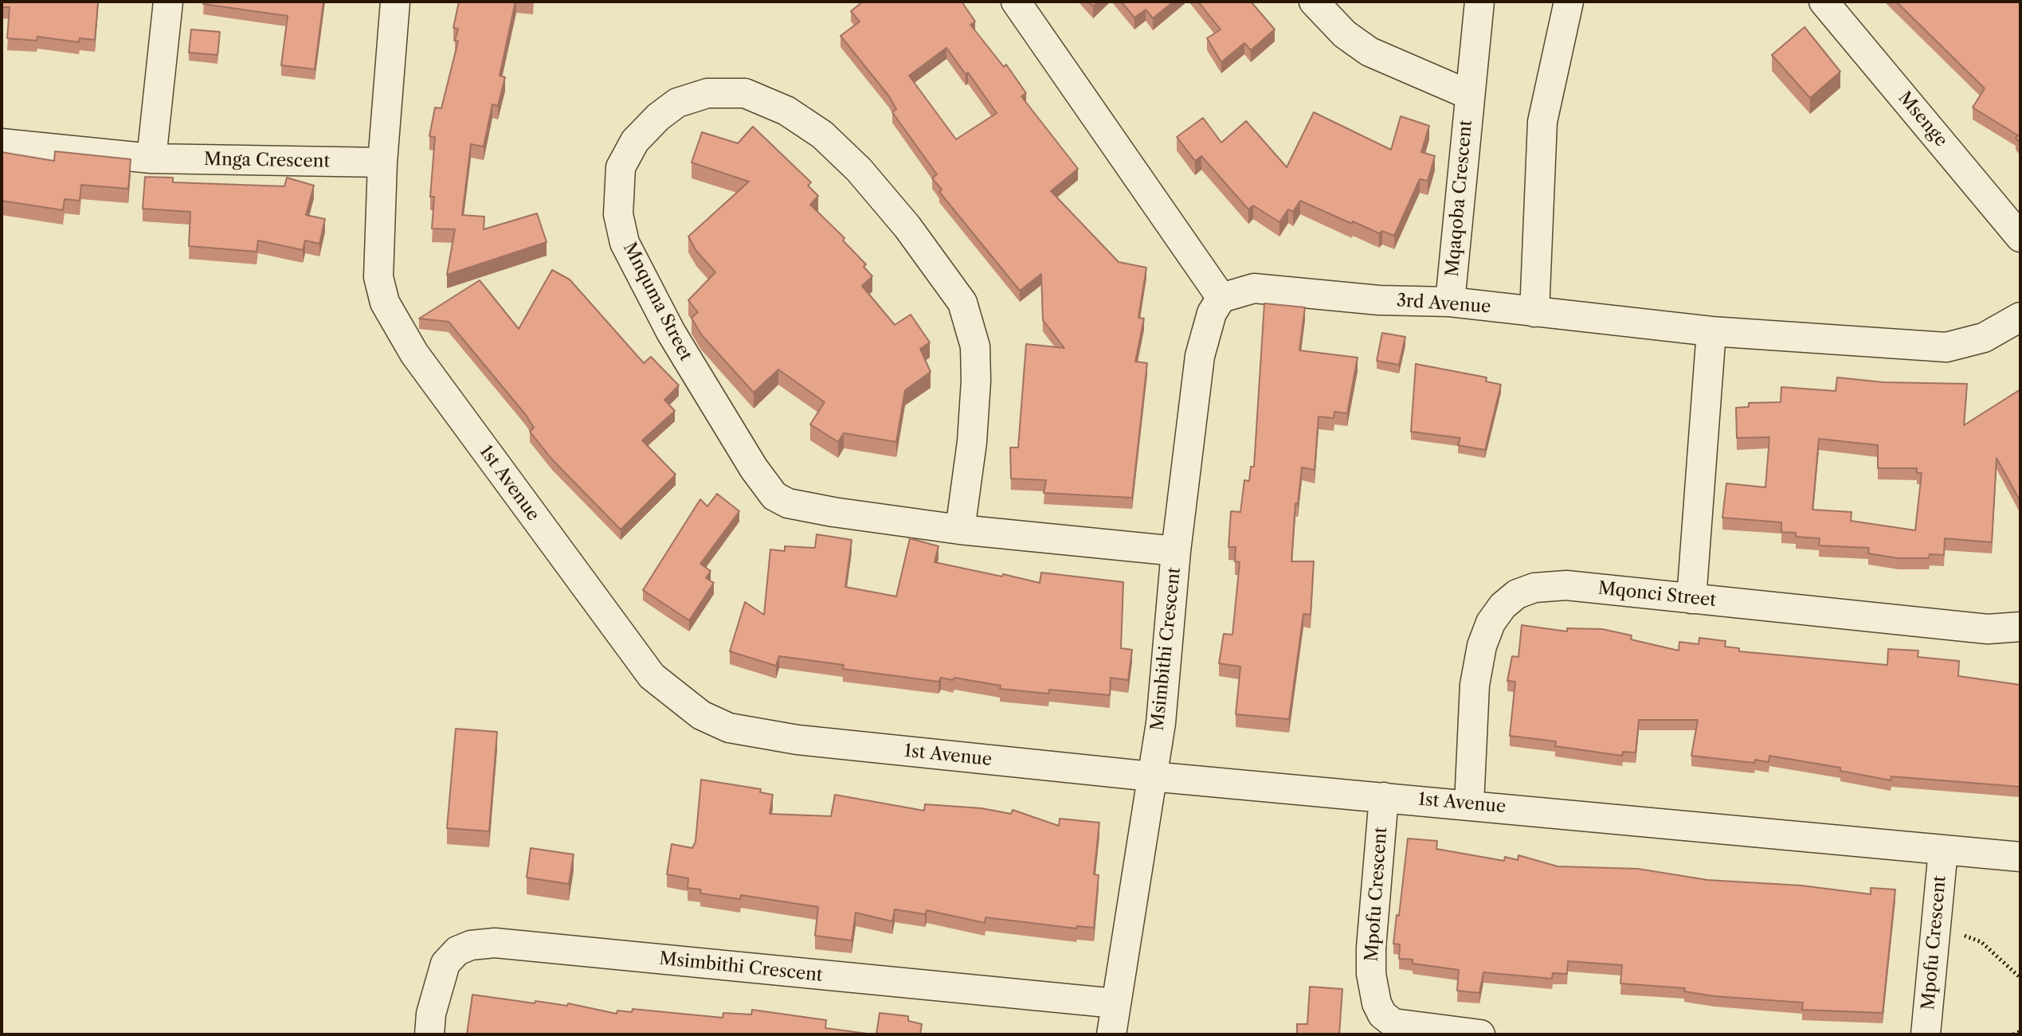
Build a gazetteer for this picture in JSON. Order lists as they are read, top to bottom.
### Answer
{
  "streets": {
    "street": [
      "Msenge",
      "Mnga Crescent",
      "Mqaqoba Crescent",
      "Mnquma Street",
      "3rd Avenue",
      "1st Avenue",
      "Mqonci Street",
      "Msimbithi Crescent",
      "Mpofu Crescent"
    ]
  },
  "crossings": [
    ["Mnga Crescent", "1st Avenue"],
    ["Mqaqoba Crescent", "3rd Avenue"],
    ["Mnquma Street", "Msimbithi Crescent"],
    ["3rd Avenue", "Msimbithi Crescent"],
    ["1st Avenue", "Mqonci Street"],
    ["1st Avenue", "Msimbithi Crescent"],
    ["1st Avenue", "Mpofu Crescent"]
  ]
}
